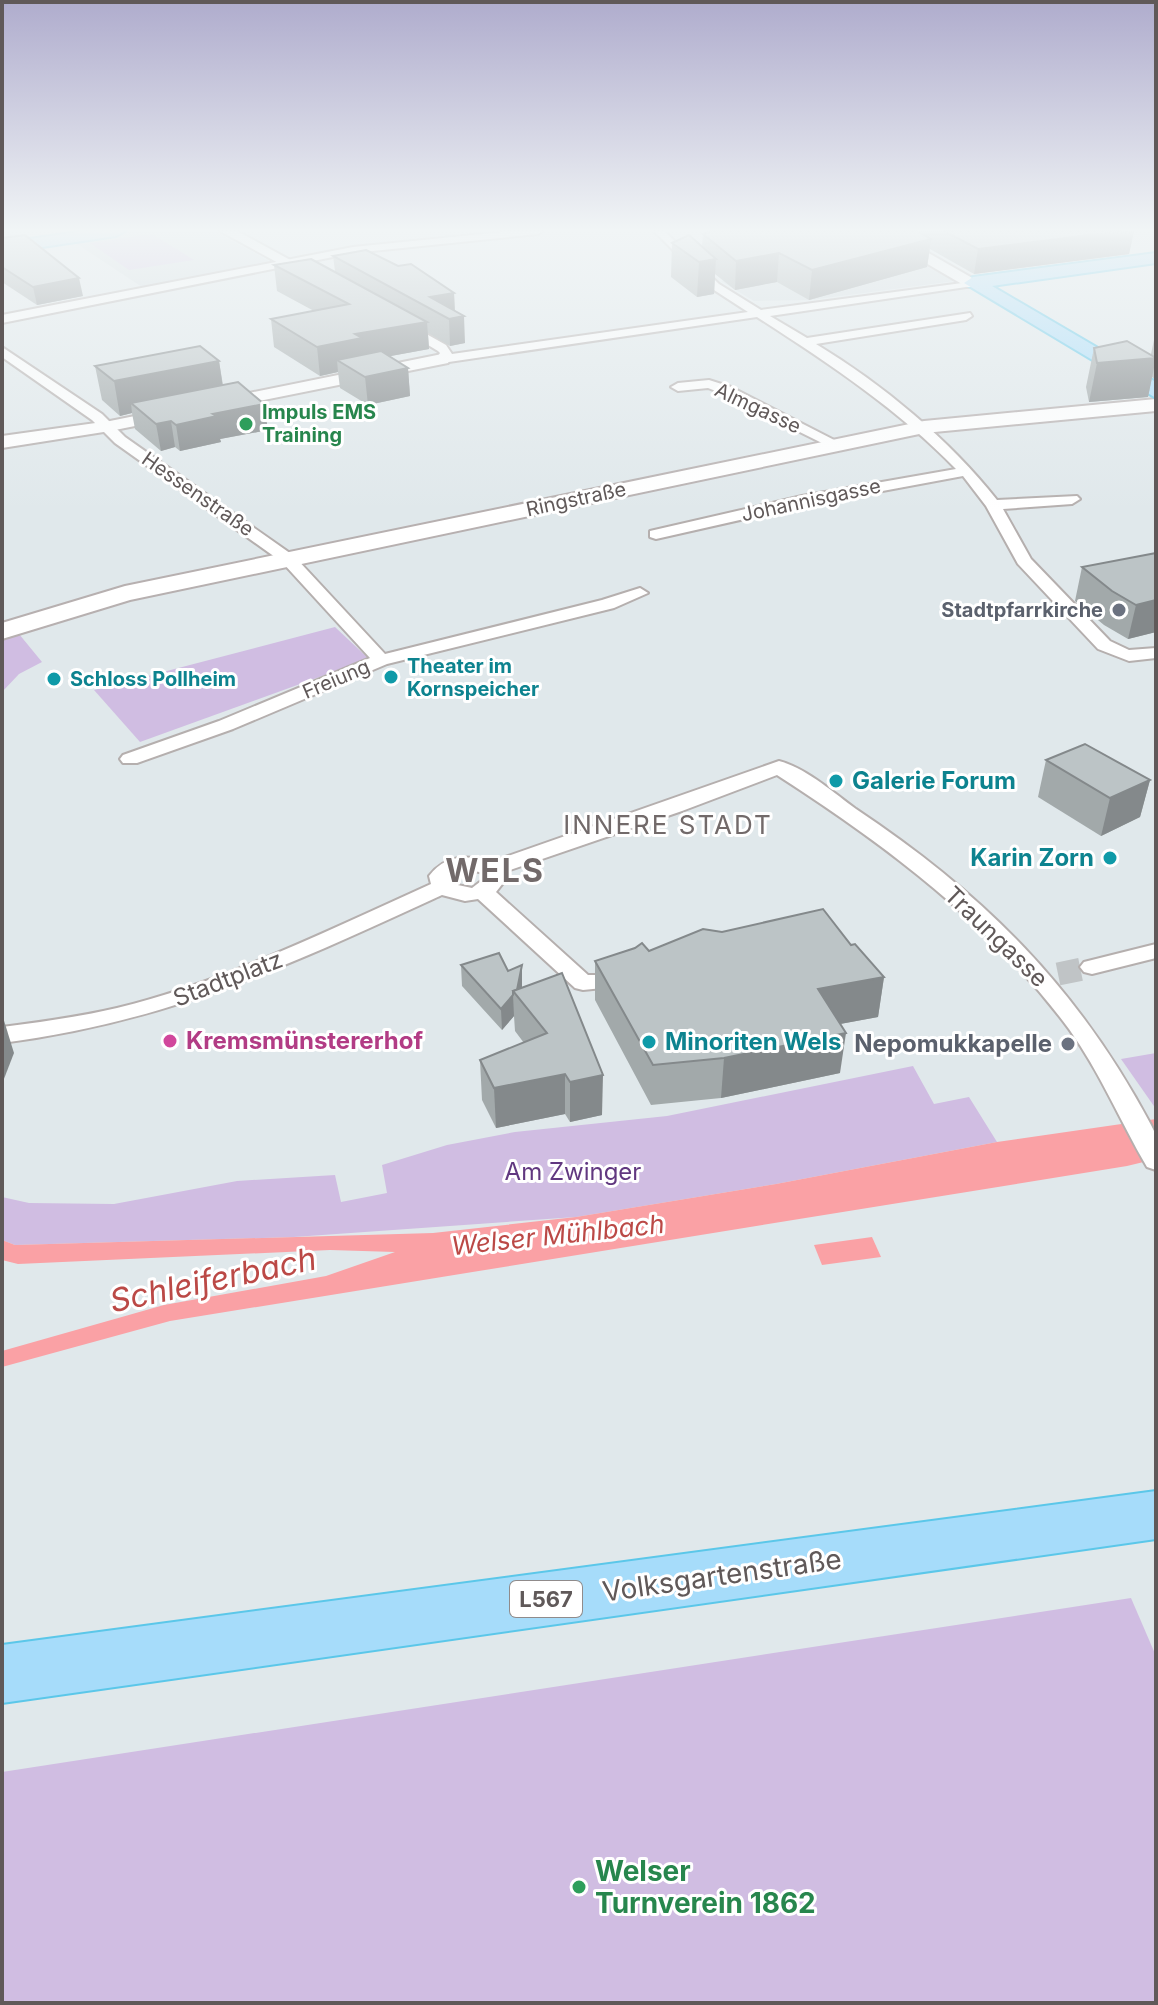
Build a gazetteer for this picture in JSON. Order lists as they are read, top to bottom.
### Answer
{
  "streets": {
    "main road": ["Ringstraße", "Volksgartenstraße", "L567"],
    "street": [
      "Almgasse",
      "Hessenstraße",
      "Johannisgasse",
      "Freiung",
      "Traungasse",
      "Stadtplatz"
    ]
  },
  "crossings": [
    ["Almgasse", "Ringstraße"],
    ["Hessenstraße", "Ringstraße"],
    ["Hessenstraße", "Freiung"],
    ["Traungasse", "Stadtplatz"]
  ],
  "districts": ["INNERE STADT", "WELS"],
  "water": ["Welser Mühlbach", "Schleiferbach"],
  "parks": ["Am Zwinger"],
  "places": [
    "Impuls EMS Training",
    "Stadtpfarrkirche",
    "Theater im Kornspeicher",
    "Schloss Pollheim",
    "Galerie Forum",
    "Karin Zorn",
    "Kremsmünstererhof",
    "Minoriten Wels",
    "Nepomukkapelle",
    "Welser Turnverein 1862"
  ]
}
